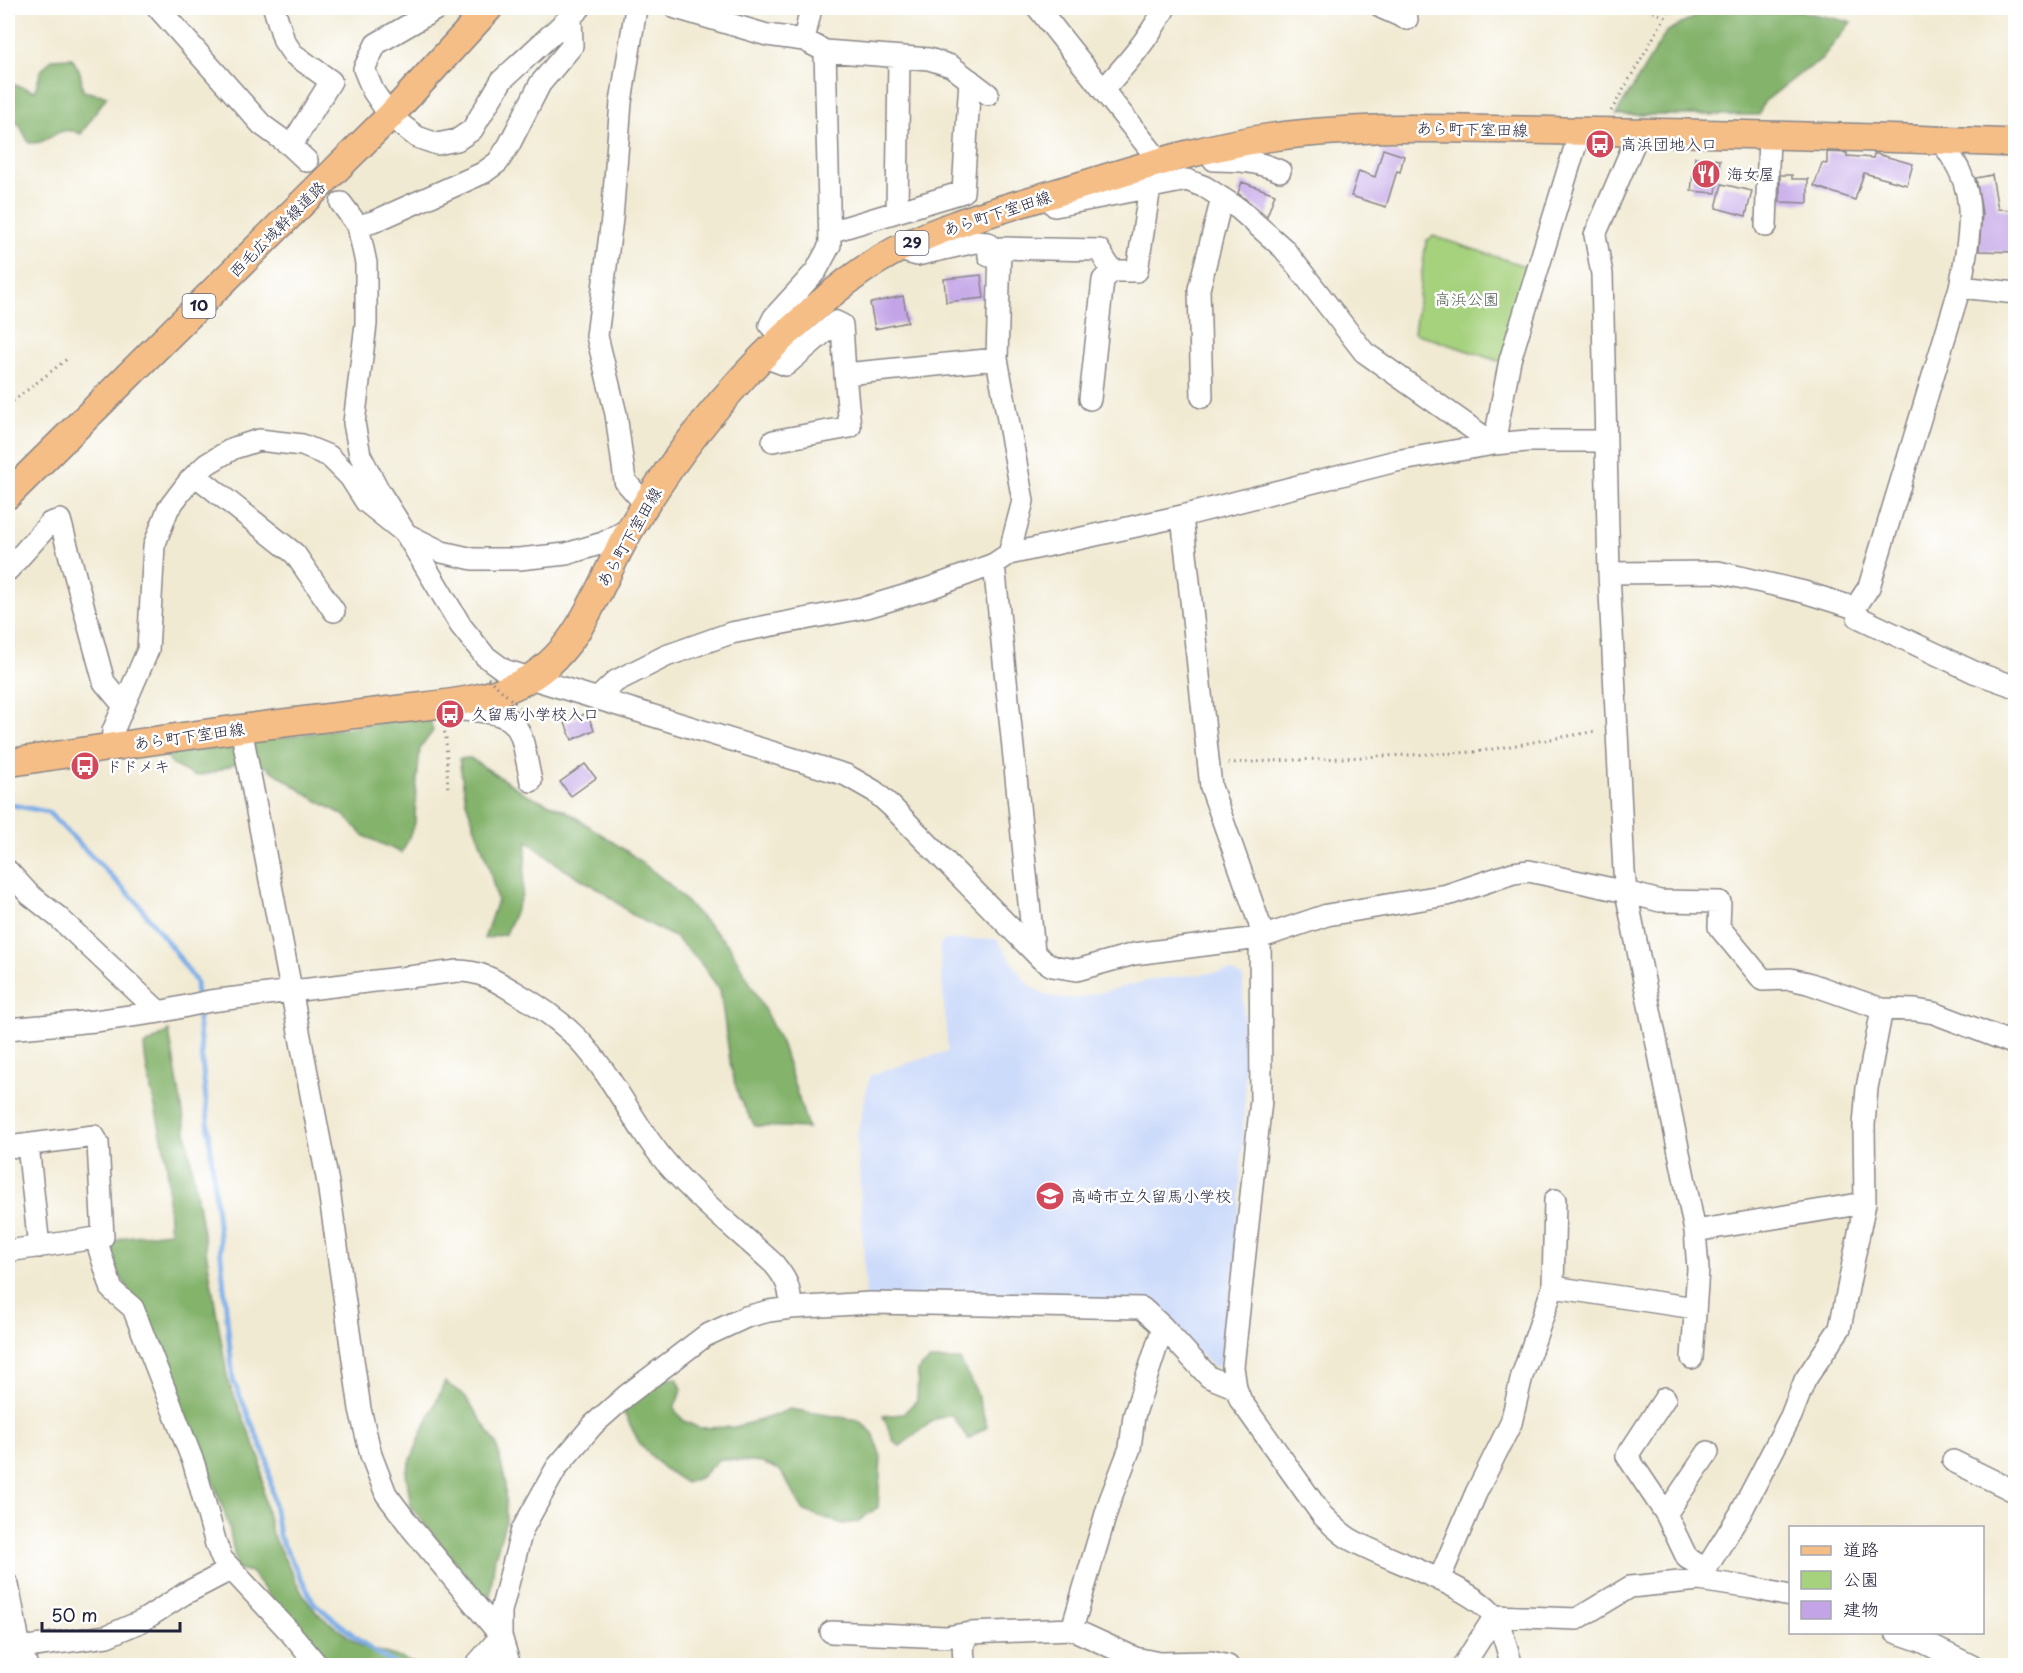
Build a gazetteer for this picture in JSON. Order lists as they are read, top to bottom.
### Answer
{
  "streets": {
    "main road": [
      "あら町下室田線",
      "西毛広域幹線道路",
      "29",
      "10"
    ]
  },
  "parks": ["高浜公園"],
  "places": {
    "bus stop": ["高浜団地入口", "久留馬小学校入口", "ドドメキ"],
    "restaurant": ["海女屋"],
    "school or university": ["高崎市立久留馬小学校"]
  },
  "legend": ["道路", "公園", "建物"],
  "scale_bar": "50 m"
}
